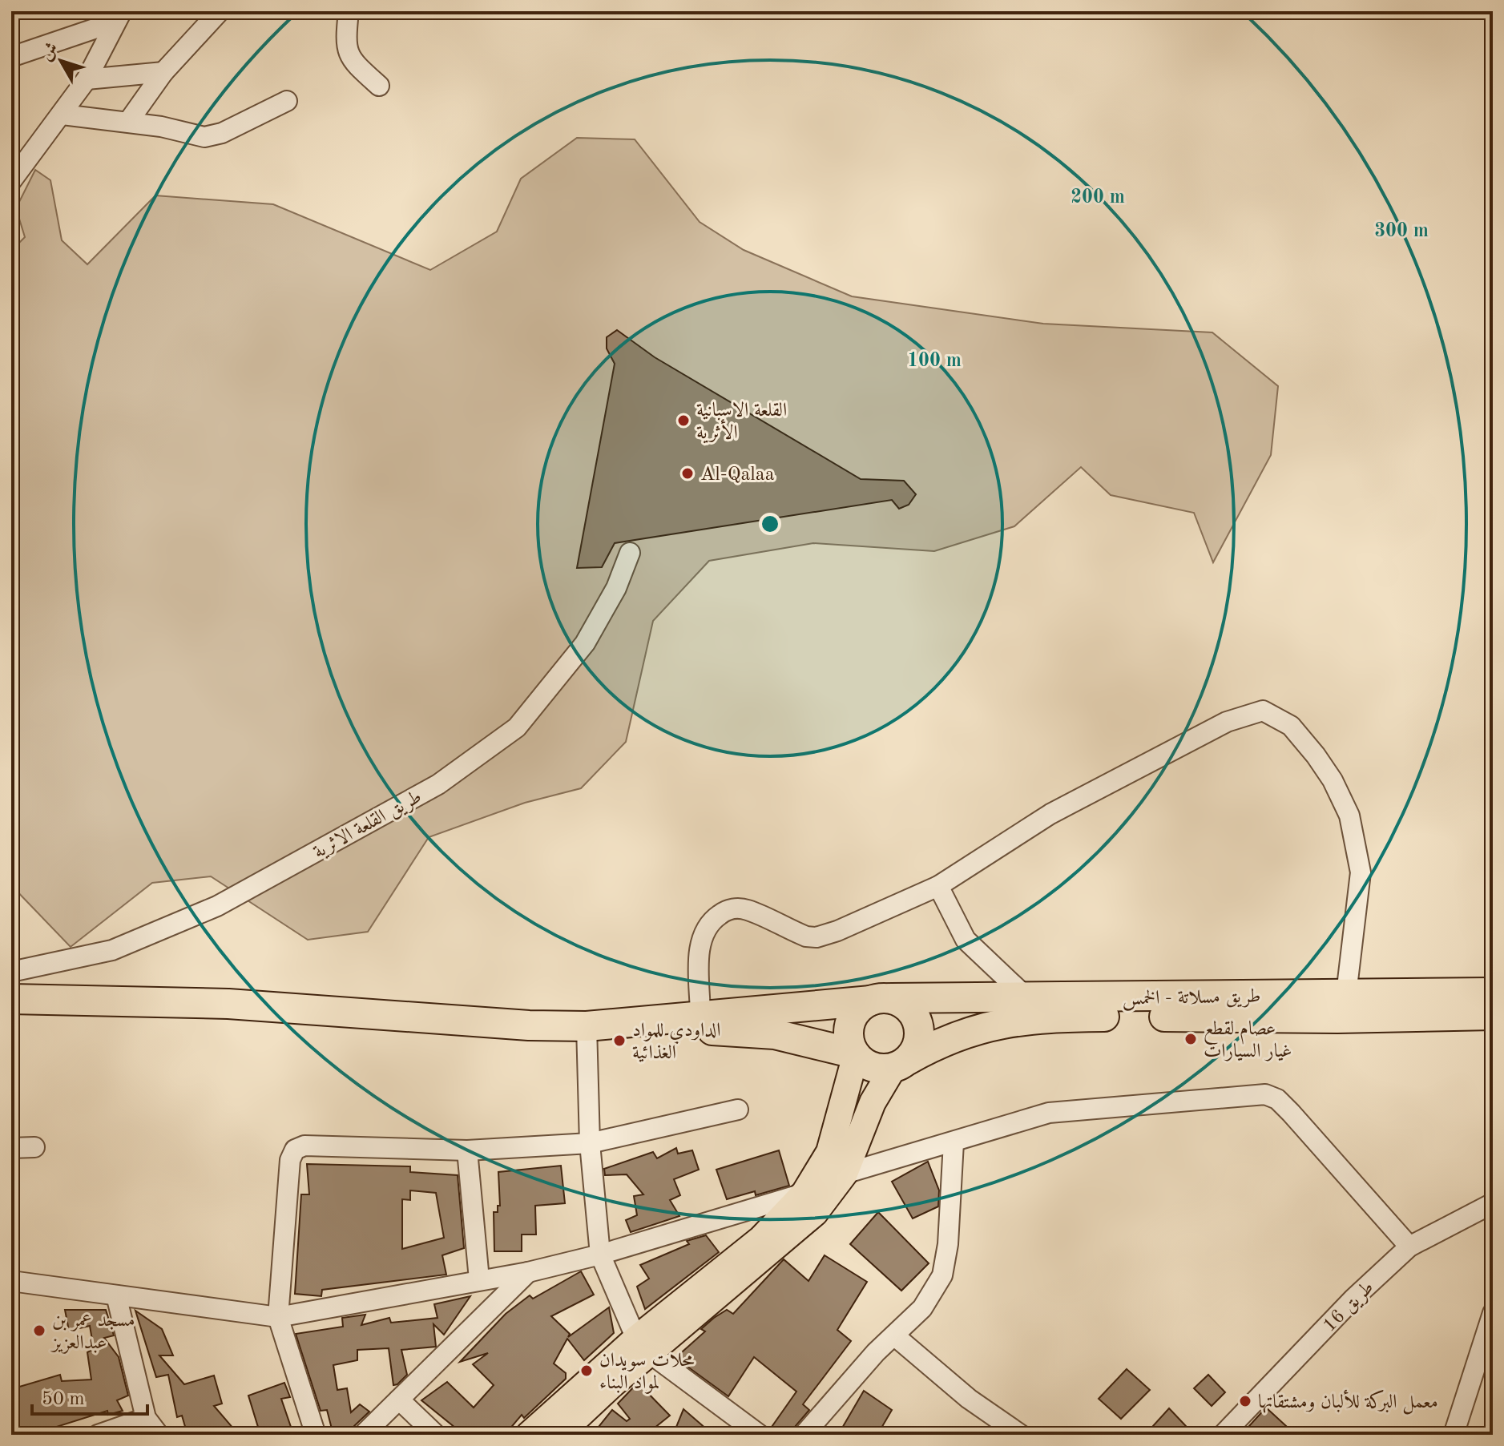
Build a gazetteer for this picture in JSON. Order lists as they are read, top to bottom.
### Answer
{
  "streets": {
    "highway": ["طريق مسلاتة - الخمس"],
    "street": ["طريق القلعة الاثرية", "طريق 16"]
  },
  "places": [
    "القلعة الاسبانية الأثرية",
    "Al-Qalaa",
    "عصام لقطع غيار السيارات",
    "الداودي للمواد الغذائية",
    "مسجد عمر بن عبدالعزيز",
    "محلات سويدان لمواد البناء",
    "معمل البركة للألبان ومشتقاتها"
  ],
  "scale_bar": "50 m",
  "north": "top left",
  "rings": ["200 m", "300 m", "100 m"]
}
